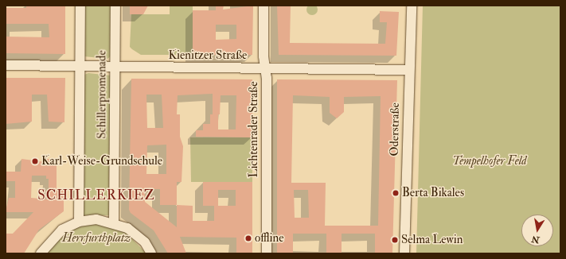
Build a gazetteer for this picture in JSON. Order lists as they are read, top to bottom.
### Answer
{
  "streets": {
    "street": [
      "Kienitzer Straße",
      "Schillerpromenade",
      "Lichtenrader Straße",
      "Oderstraße"
    ]
  },
  "crossings": [
    ["Kienitzer Straße", "Schillerpromenade"],
    ["Kienitzer Straße", "Lichtenrader Straße"],
    ["Kienitzer Straße", "Oderstraße"]
  ],
  "districts": ["SCHILLERKIEZ"],
  "parks": ["Tempelhofer Feld", "Herrfurthplatz"],
  "places": [
    "Karl-Weise-Grundschule",
    "Berta Bikales",
    "offline",
    "Selma Lewin"
  ],
  "north": "bottom"
}
